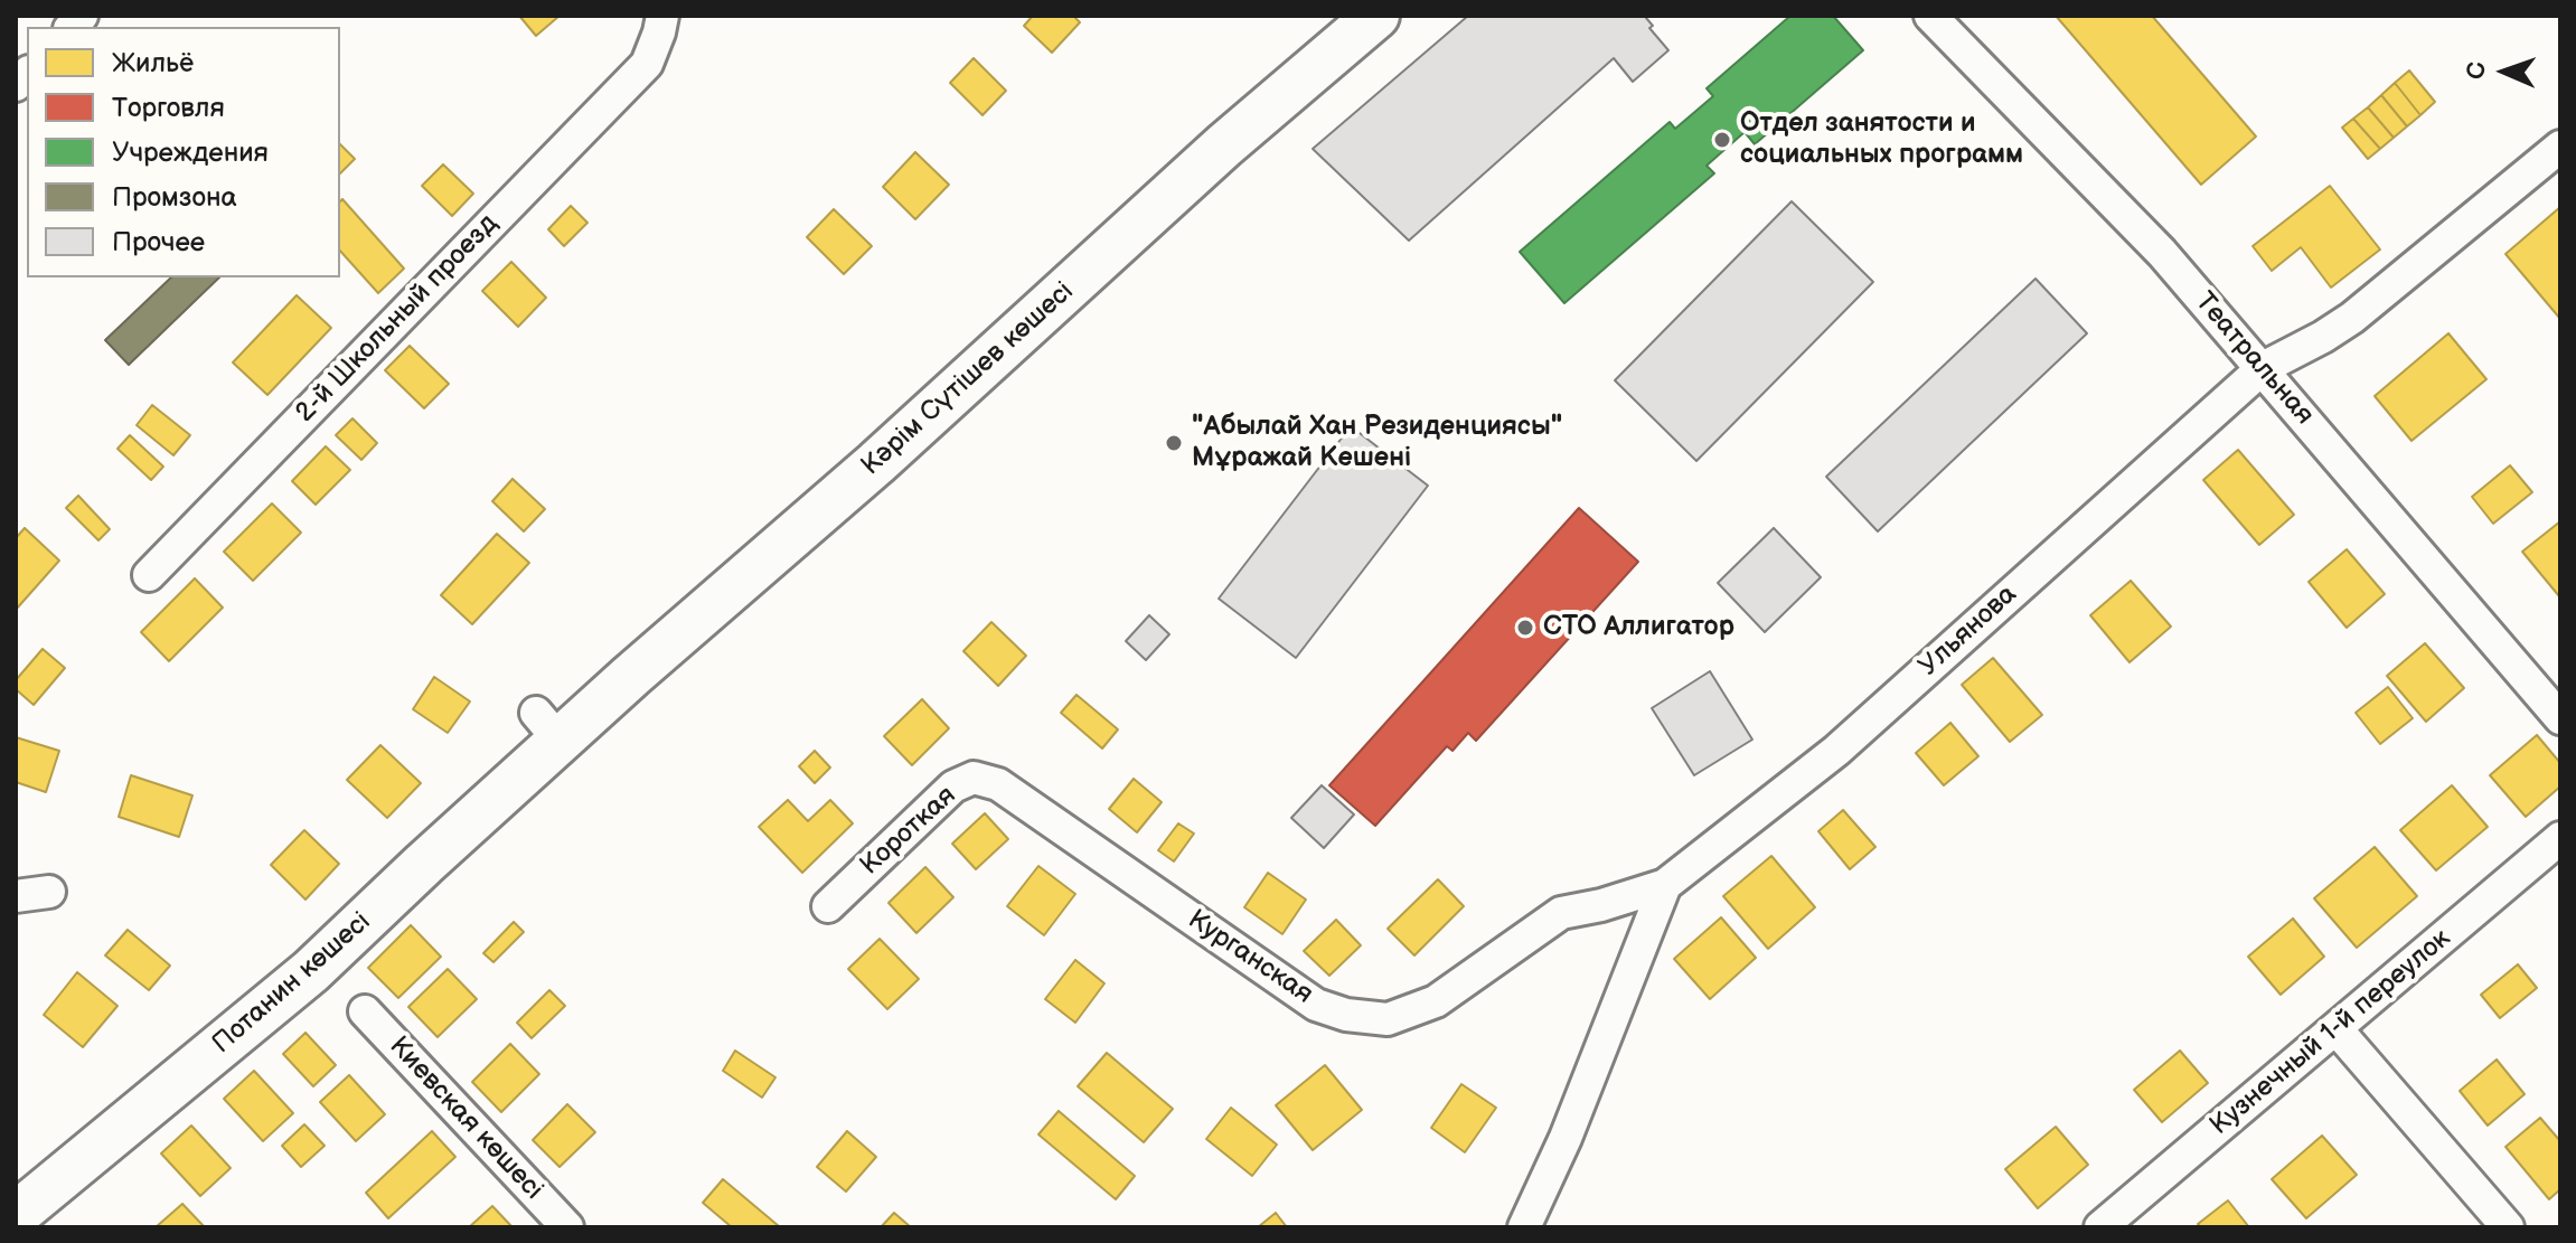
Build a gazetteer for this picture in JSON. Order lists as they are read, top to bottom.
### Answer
{
  "streets": {
    "main road": ["Кәрім Сүтішев көшесі", "Потанин көшесі"],
    "street": [
      "2-й Школьный проезд",
      "Театральная",
      "Ульянова",
      "Короткая",
      "Курганская",
      "Кузнечный 1-й переулок",
      "Киевская көшесі"
    ]
  },
  "crossings": [
    ["Театральная", "Ульянова"],
    ["Кәрім Сүтішев көшесі", "Потанин көшесі"],
    ["Ульянова", "Курганская"],
    ["Короткая", "Курганская"]
  ],
  "places": ["Отдел занятости и социальных программ", "\"Абылай Хан Резиденциясы\" Мұражай Кешені", "СТО Аллигатор"],
  "legend": [
    "Жильё",
    "Торговля",
    "Учреждения",
    "Промзона",
    "Прочее"
  ],
  "north": "left"
}
